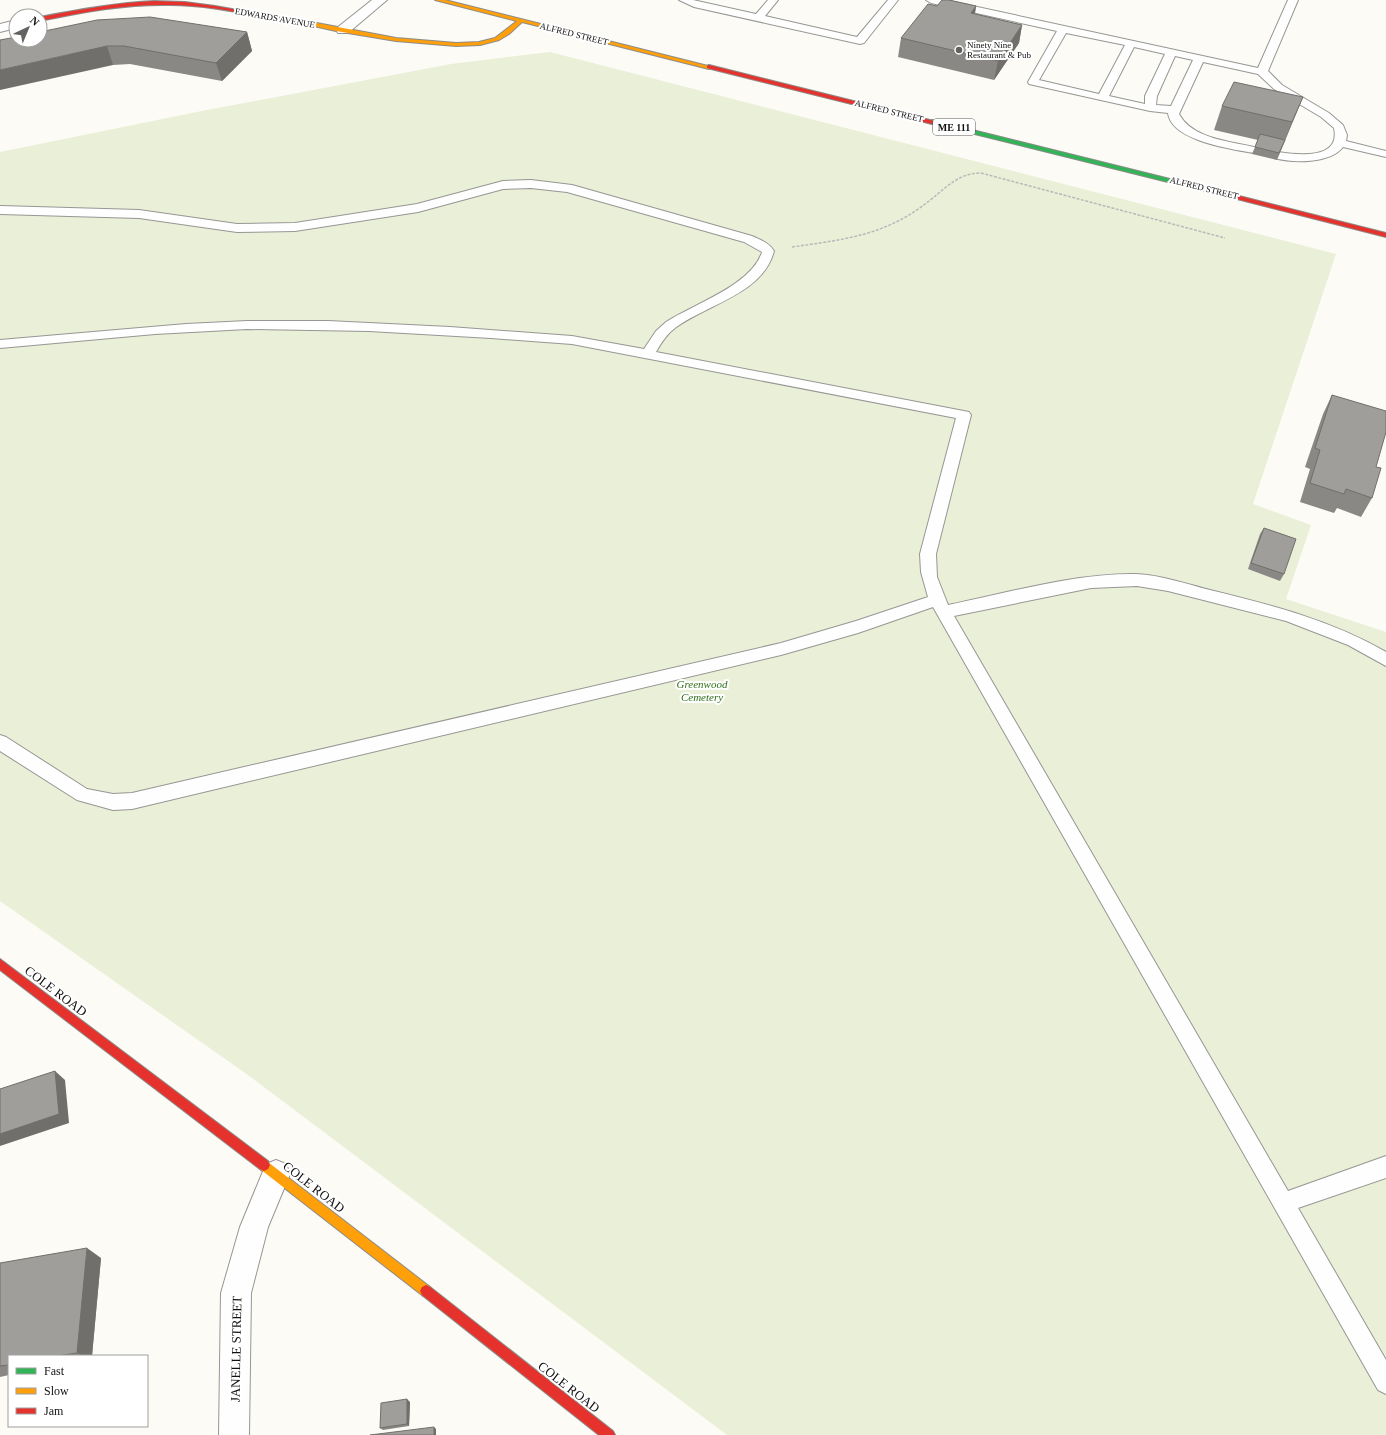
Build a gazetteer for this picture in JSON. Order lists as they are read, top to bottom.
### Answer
{
  "streets": {
    "main road": [
      "EDWARDS AVENUE",
      "ALFRED STREET",
      "ME 111",
      "COLE ROAD"
    ],
    "street": ["JANELLE STREET"]
  },
  "crossings": [
    ["EDWARDS AVENUE", "ALFRED STREET"],
    ["COLE ROAD", "JANELLE STREET"]
  ],
  "parks": ["Greenwood Cemetery"],
  "places": ["Ninety Nine Restaurant & Pub"],
  "legend": ["Fast", "Slow", "Jam"],
  "north": "top right"
}
